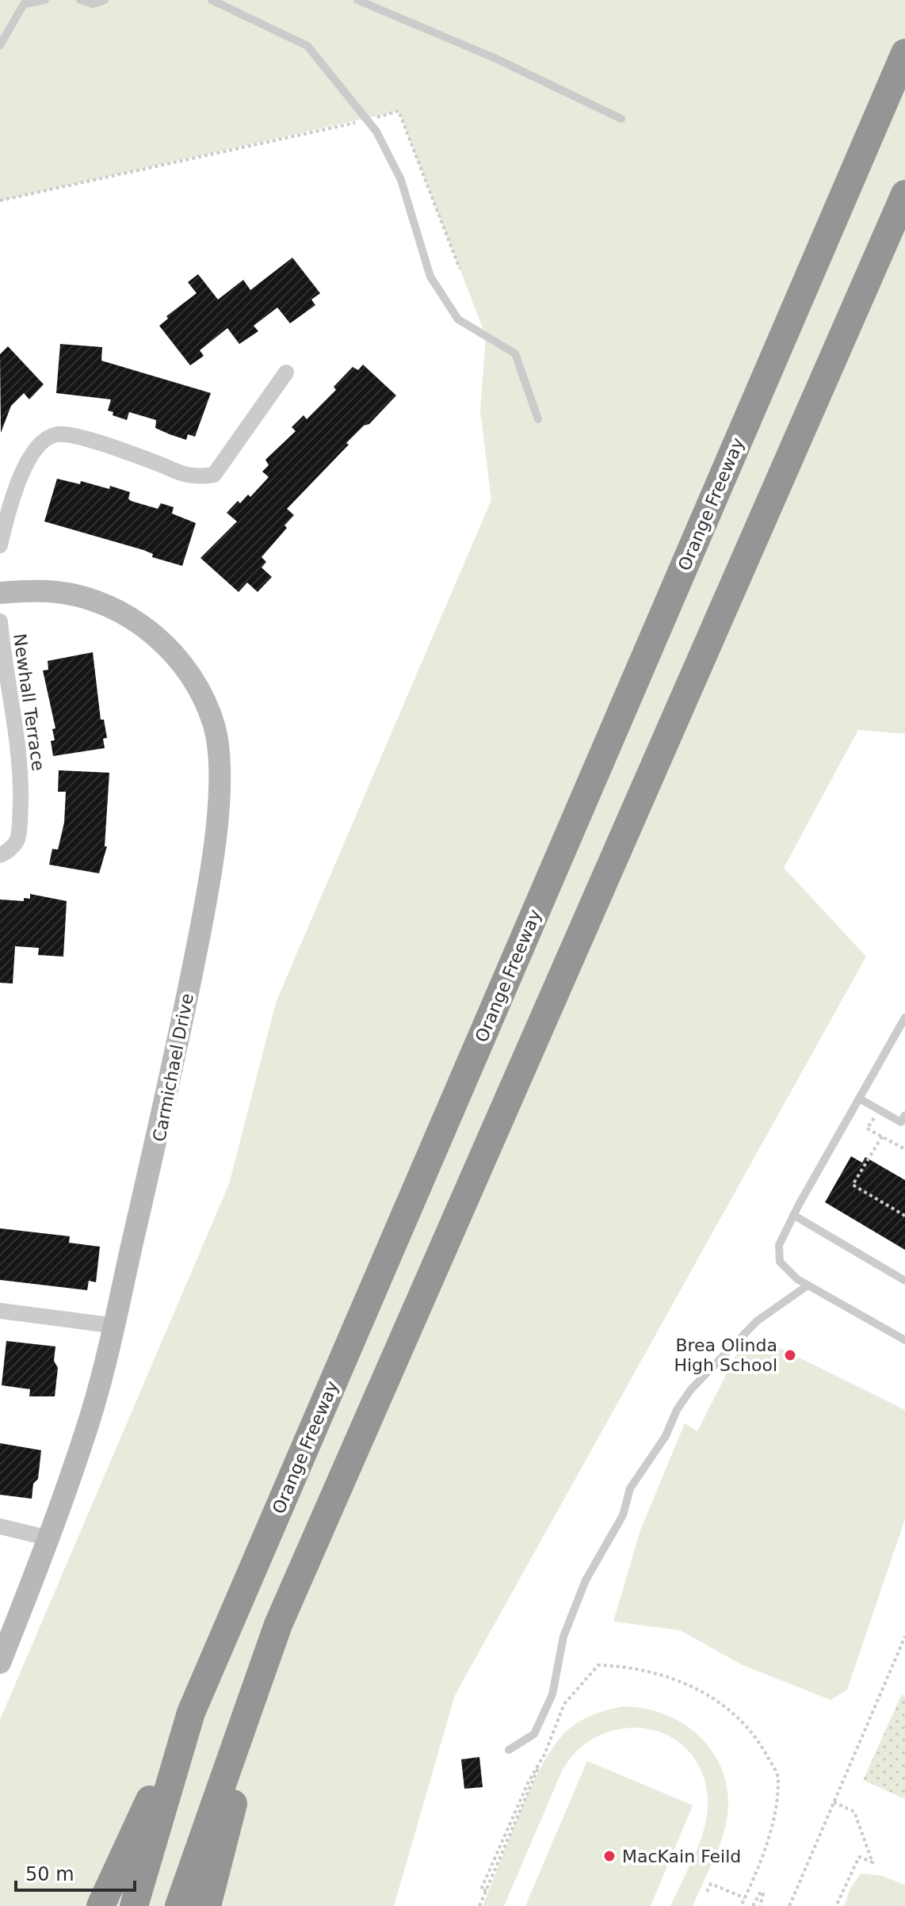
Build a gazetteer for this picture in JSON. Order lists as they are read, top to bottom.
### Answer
{
  "streets": {
    "highway": ["Orange Freeway"],
    "street": ["Newhall Terrace", "Carmichael Drive"]
  },
  "places": ["Brea Olinda High School", "MacKain Feild"],
  "scale_bar": "50 m"
}
